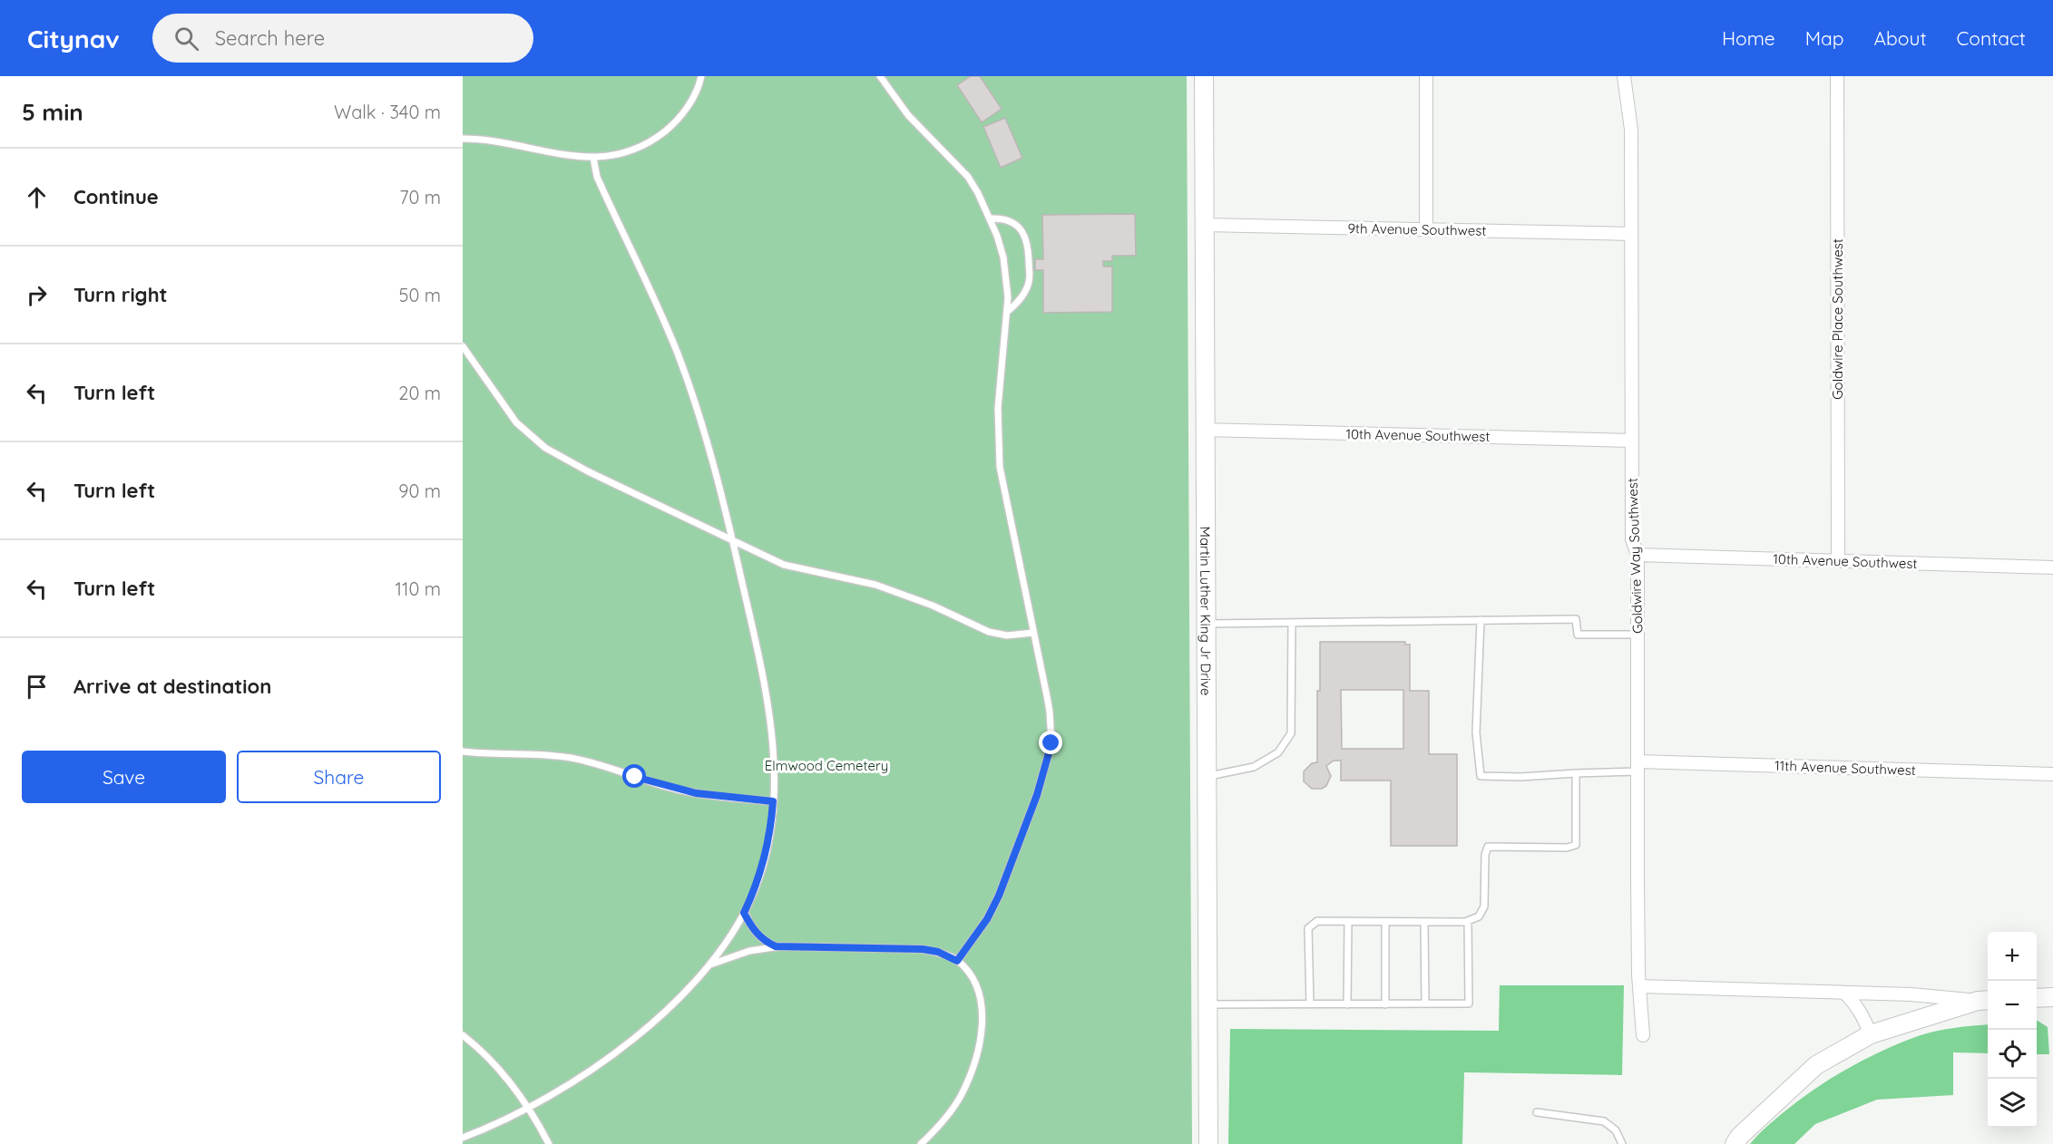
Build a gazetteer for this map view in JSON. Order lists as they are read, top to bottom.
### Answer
{
  "streets": {
    "main road": ["Martin Luther King Jr Drive"],
    "street": [
      "9th Avenue Southwest",
      "Goldwire Place Southwest",
      "10th Avenue Southwest",
      "Goldwire Way Southwest",
      "11th Avenue Southwest"
    ]
  },
  "crossings": [
    ["9th Avenue Southwest", "Goldwire Way Southwest"],
    ["9th Avenue Southwest", "Martin Luther King Jr Drive"],
    ["Goldwire Place Southwest", "10th Avenue Southwest"],
    ["10th Avenue Southwest", "Goldwire Way Southwest"],
    ["10th Avenue Southwest", "Martin Luther King Jr Drive"],
    ["Goldwire Way Southwest", "11th Avenue Southwest"]
  ],
  "parks": ["Elmwood Cemetery"],
  "page": {
    "header": "Citynav",
    "search": "Search here",
    "nav": [
      "Home",
      "Map",
      "About",
      "Contact"
    ],
    "heading": ["5 min", "Walk · 340 m"],
    "list": [
      ["Continue", "70 m"],
      ["Turn right", "50 m"],
      ["Turn left", "20 m"],
      ["Turn left", "90 m"],
      ["Turn left", "110 m"],
      "Arrive at destination"
    ],
    "buttons": ["Save", "Share"],
    "map_buttons": ["+", "−"]
  }
}
